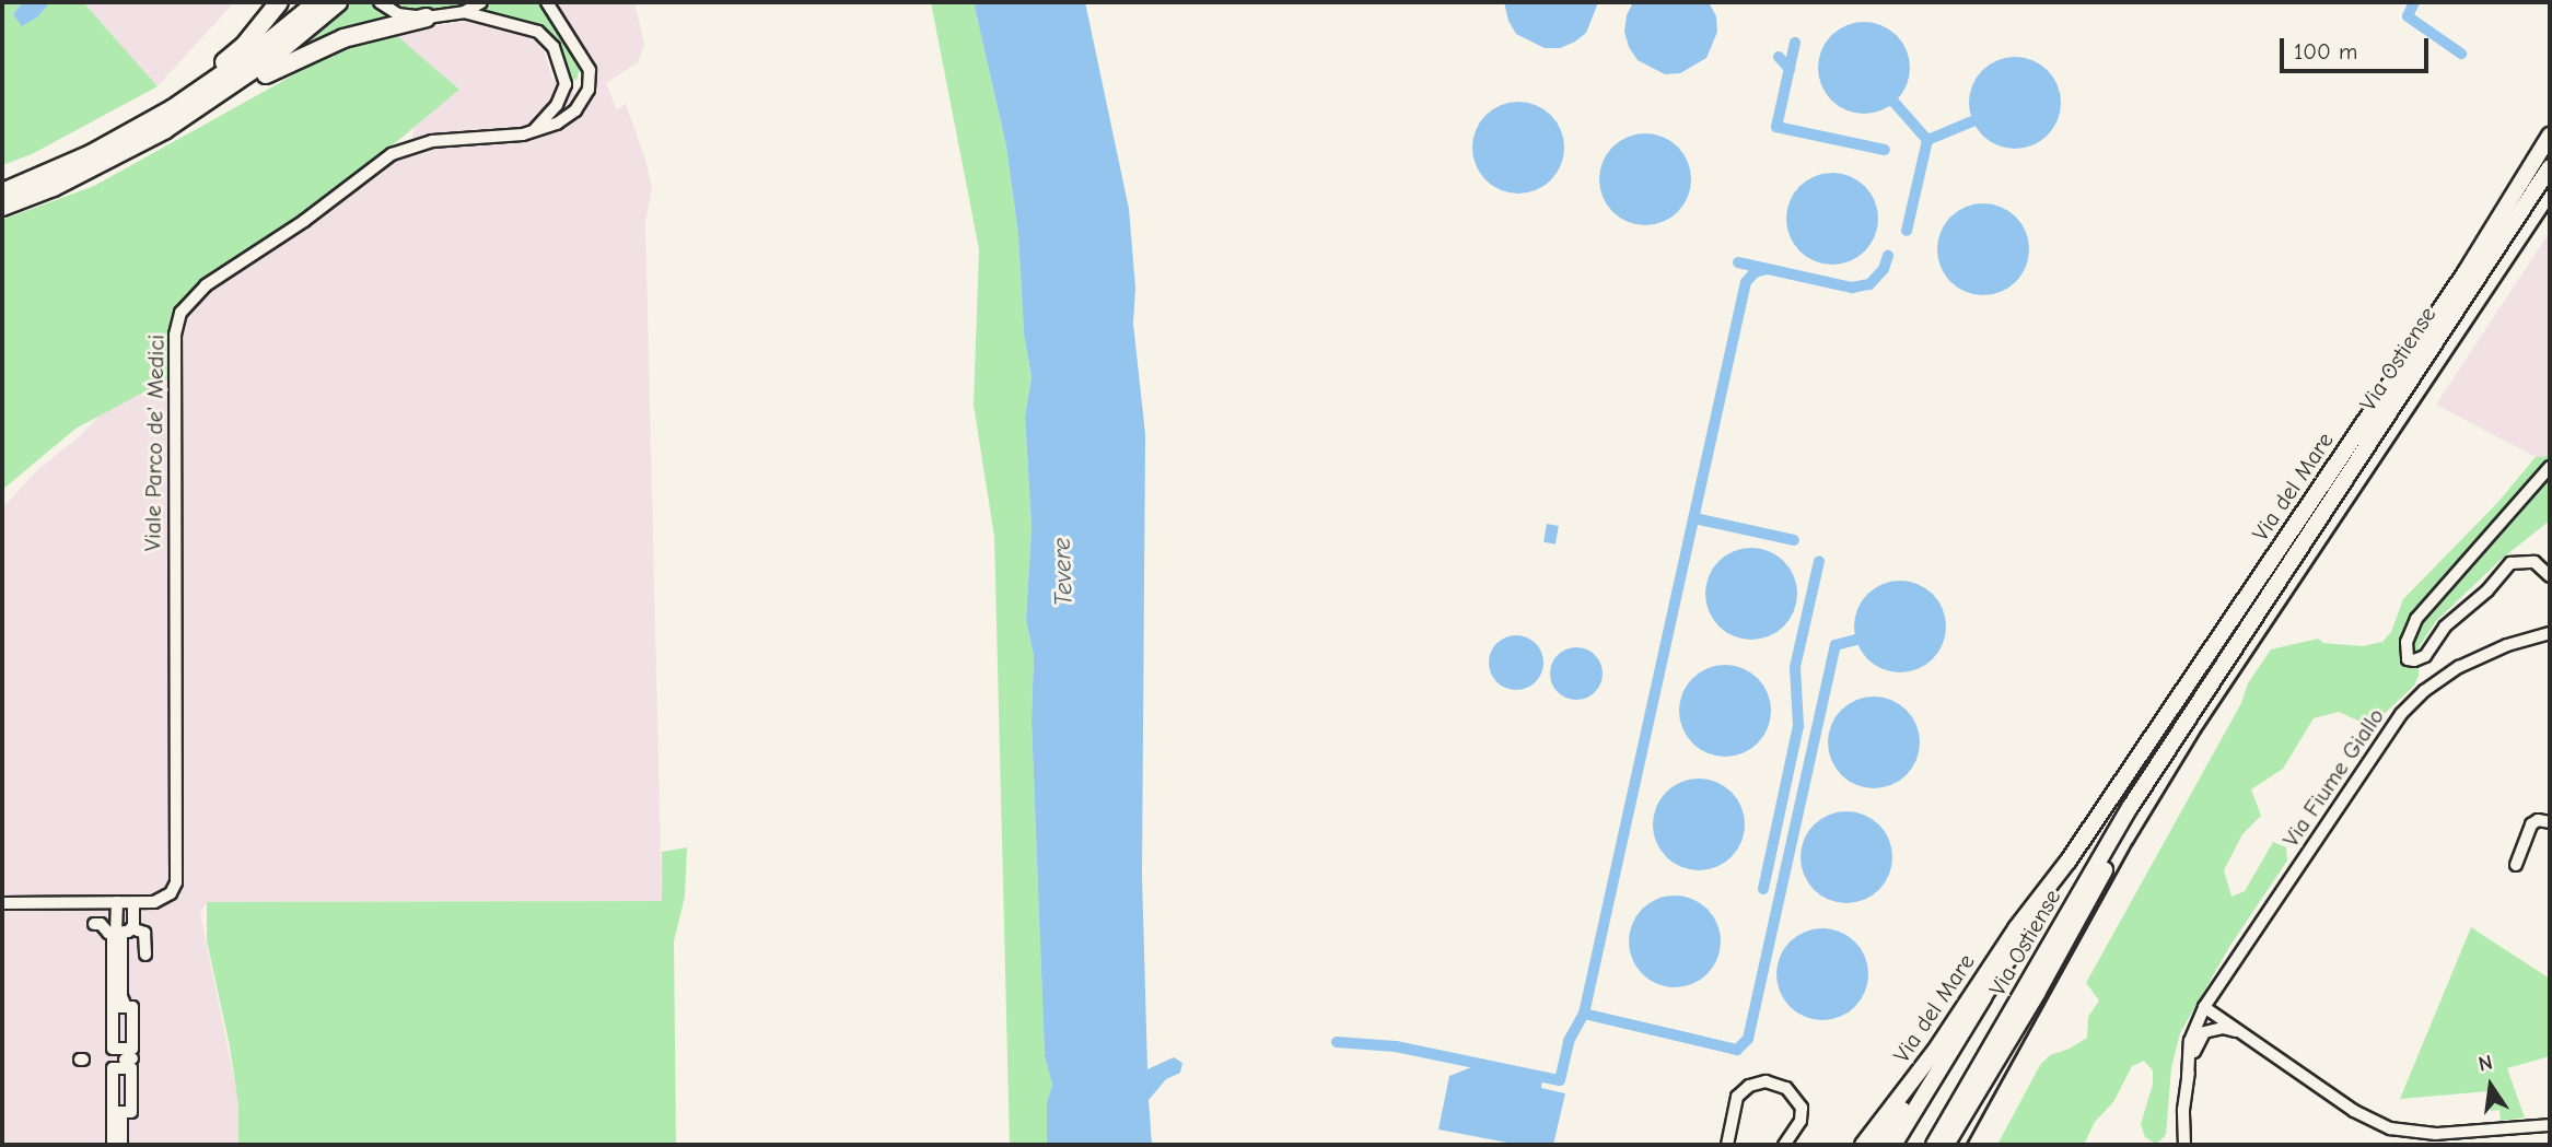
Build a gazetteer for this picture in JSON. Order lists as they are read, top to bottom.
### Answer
{
  "streets": {
    "main road": ["Via Ostiense", "Via del Mare"],
    "street": ["Viale Parco de' Medici", "Via Fiume Giallo"]
  },
  "water": ["Tevere"],
  "scale_bar": "100 m",
  "north": "top"
}
